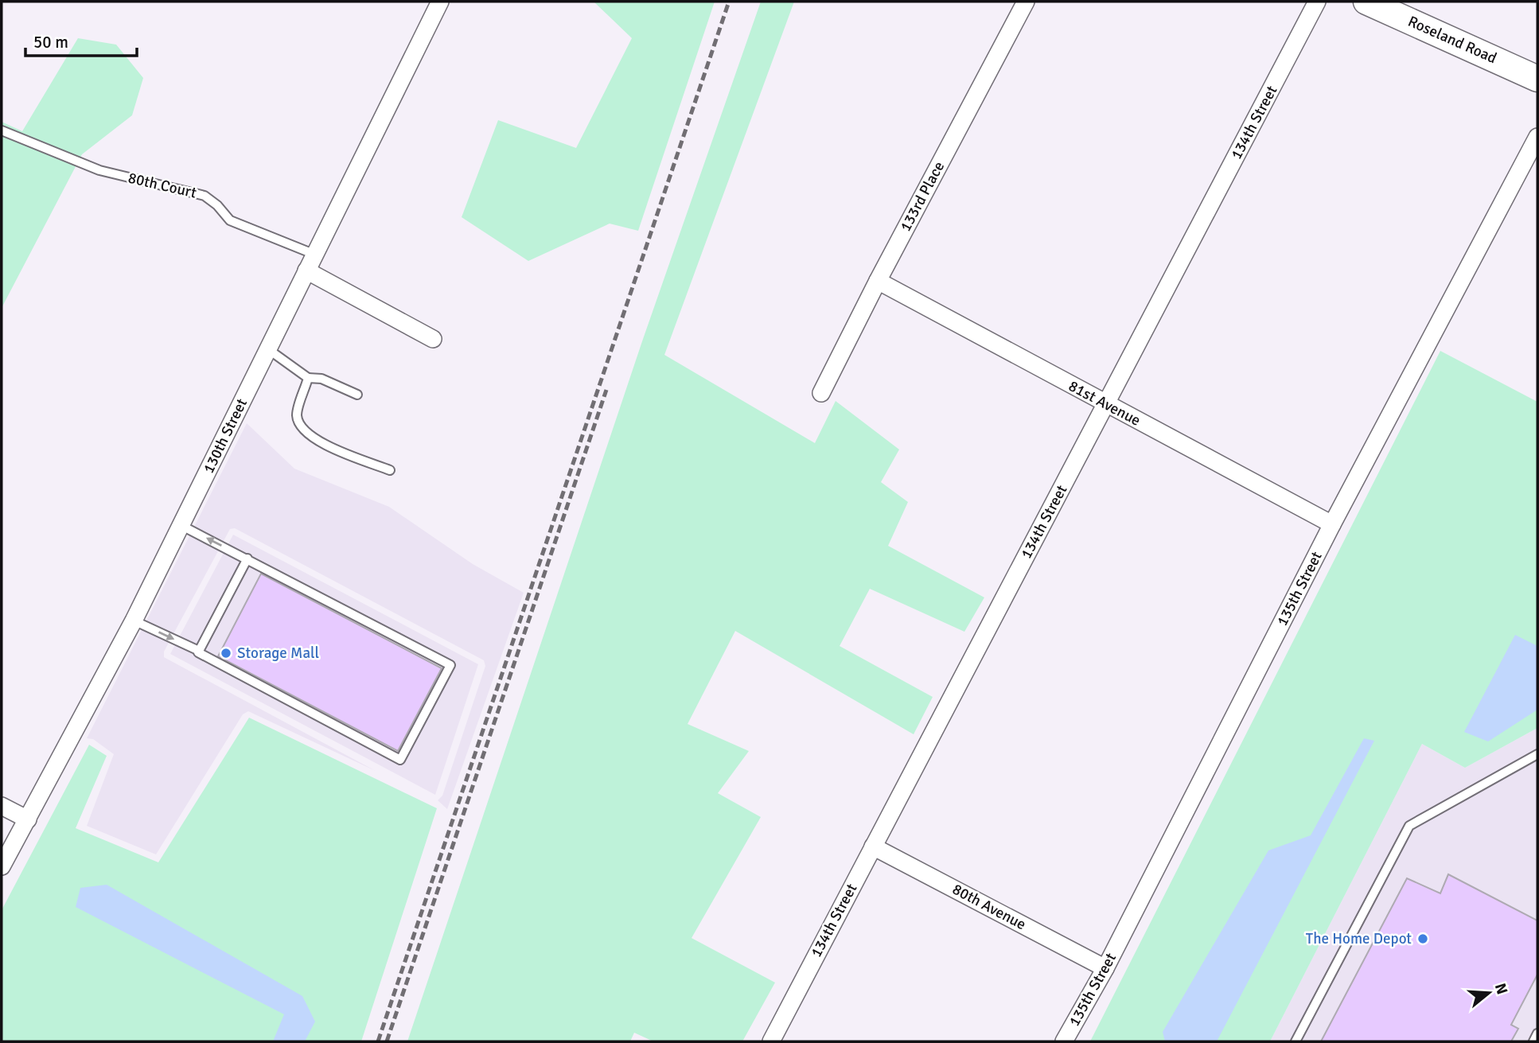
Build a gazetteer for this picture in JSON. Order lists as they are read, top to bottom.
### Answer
{
  "streets": {
    "main road": ["Roseland Road"],
    "street": [
      "134th Street",
      "133rd Place",
      "81st Avenue",
      "130th Street",
      "135th Street",
      "80th Avenue"
    ],
    "lane": ["80th Court"]
  },
  "crossings": [
    ["134th Street", "81st Avenue"],
    ["134th Street", "80th Avenue"],
    ["80th Court", "130th Street"],
    ["133rd Place", "81st Avenue"],
    ["81st Avenue", "135th Street"],
    ["135th Street", "80th Avenue"]
  ],
  "places": ["Storage Mall", "The Home Depot"],
  "scale_bar": "50 m",
  "north": "right"
}
